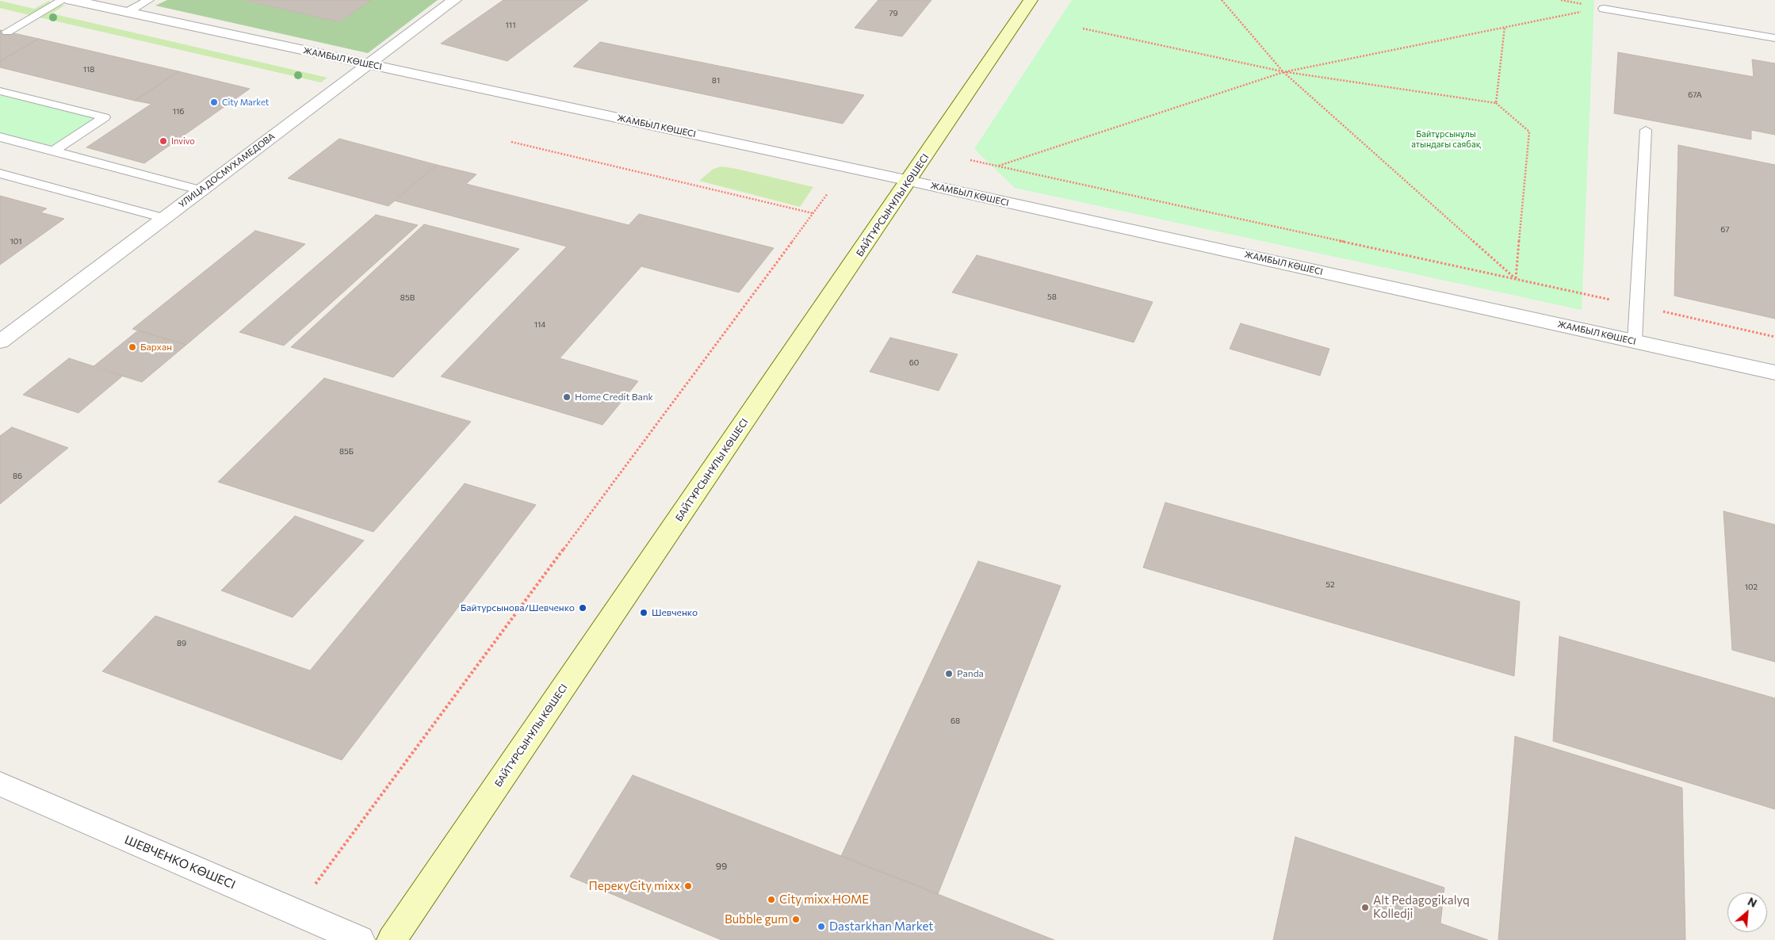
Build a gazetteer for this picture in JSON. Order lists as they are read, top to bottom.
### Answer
{
  "streets": {
    "main road": ["БАЙТҰРСЫНҰЛЫ КӨШЕСІ"],
    "street": ["ЖАМБЫЛ КӨШЕСІ", "УЛИЦА ДОСМУХАМЕДОВА", "ШЕВЧЕНКО КӨШЕСІ"]
  },
  "crossings": [
    ["ЖАМБЫЛ КӨШЕСІ", "УЛИЦА ДОСМУХАМЕДОВА"],
    ["ЖАМБЫЛ КӨШЕСІ", "БАЙТҰРСЫНҰЛЫ КӨШЕСІ"]
  ],
  "parks": ["Байтұрсынұлы атындағы саябақ"],
  "places": [
    "City Market",
    "Invivo",
    "Бархан",
    "Home Credit Bank",
    "Байтурсынова/Шевченко",
    "Шевченко",
    "Panda",
    "ПерекуCity mixx",
    "City mixx HOME",
    "Alt Pedagogikalyq Kolledji",
    "Bubble gum",
    "Dastarkhan Market"
  ],
  "house_numbers": [
    "79",
    "111",
    "118",
    "81",
    "67А",
    "116",
    "67",
    "101",
    "58",
    "85В",
    "114",
    "60",
    "85Б",
    "86",
    "52",
    "102",
    "89",
    "68",
    "99"
  ],
  "north": "top right"
}
